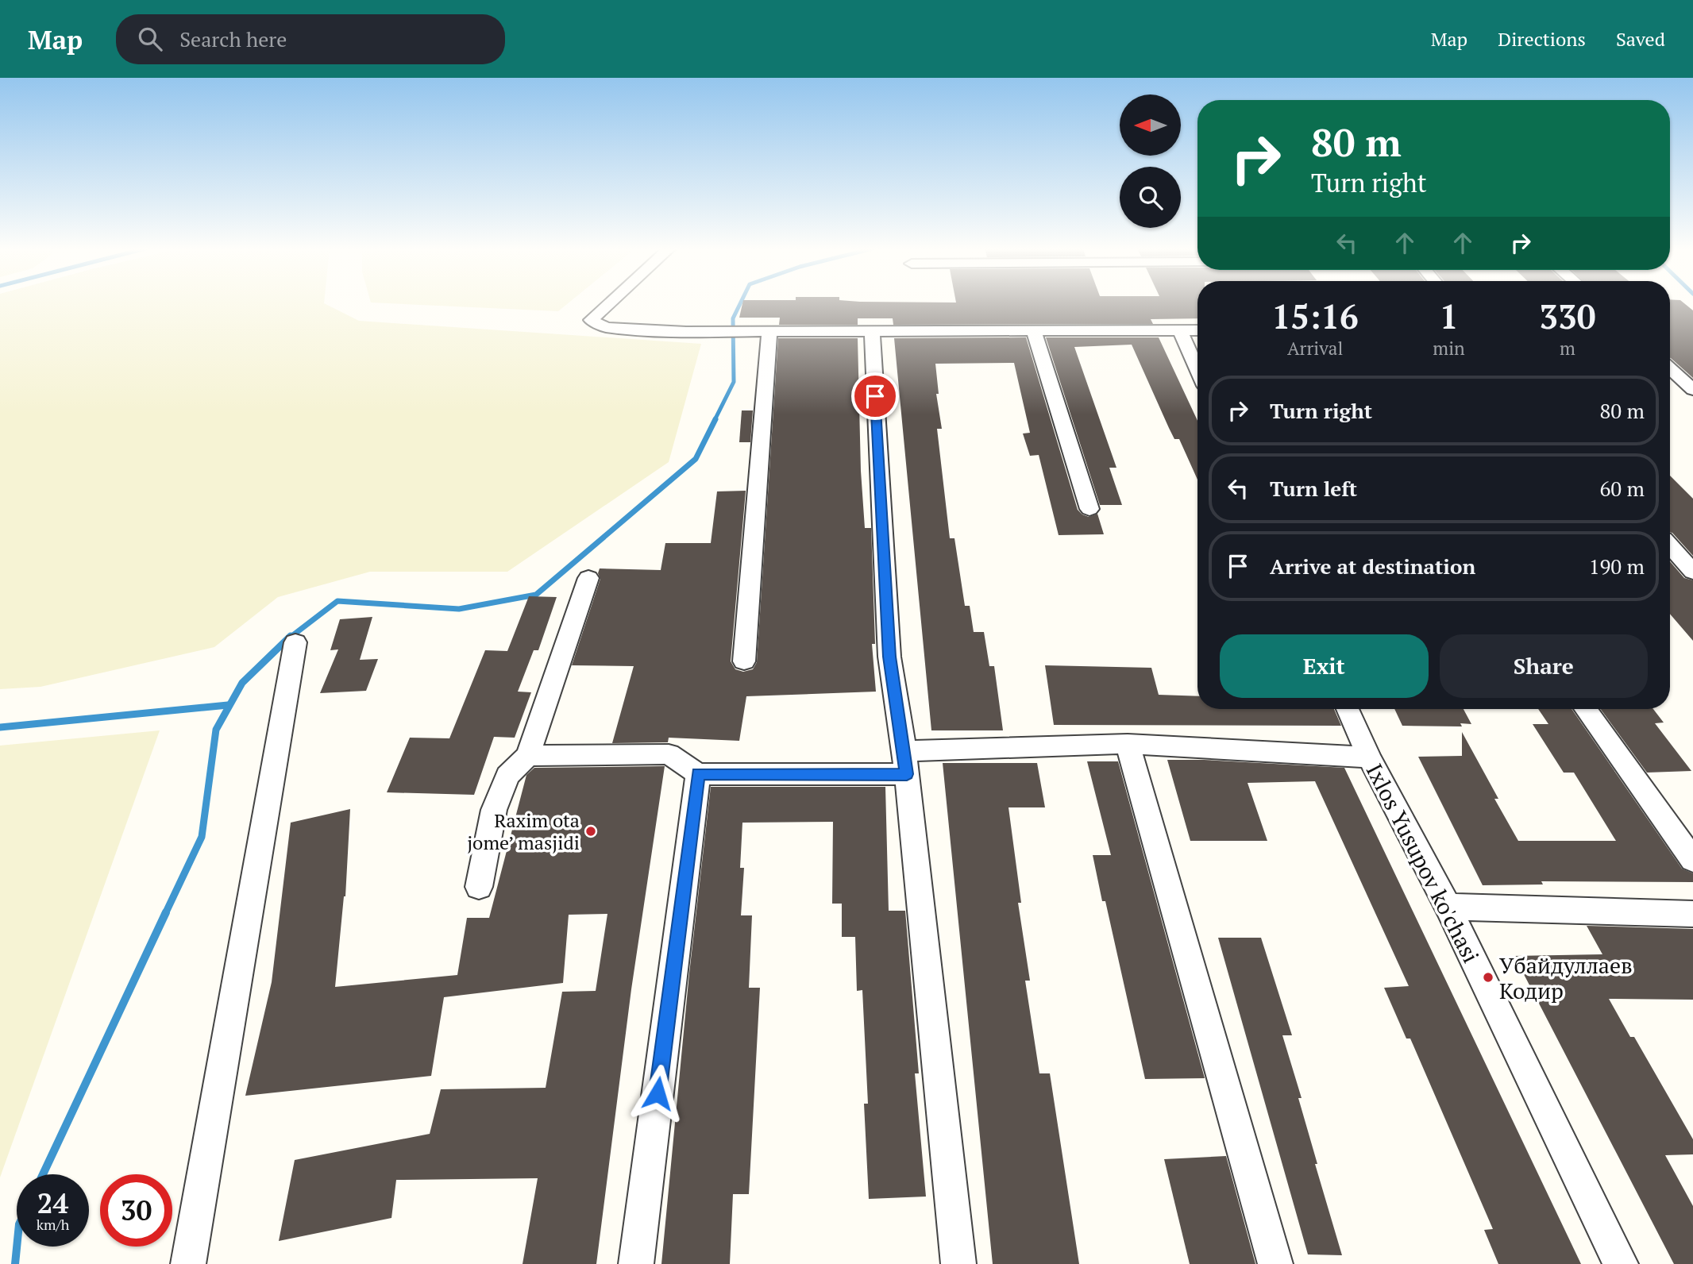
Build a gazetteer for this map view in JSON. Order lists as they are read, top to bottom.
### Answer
{
  "streets": {
    "street": ["Ixlos Yusupov ko'chasi"]
  },
  "places": ["Raxim ota jome’ masjidi", "Убайдуллаев Кодир"],
  "north": "left",
  "page": {
    "header": "Map",
    "search": "Search here",
    "nav": ["Map", "Directions", "Saved"],
    "turn": ["80 m", "Turn right"],
    "eta": [
      "15:16",
      "Arrival",
      "1",
      "min",
      "330",
      "m"
    ],
    "list": [
      {
        "name": "Turn right",
        "value": "80 m"
      },
      {
        "name": "Turn left",
        "value": "60 m"
      },
      {
        "name": "Arrive at destination",
        "value": "190 m"
      }
    ],
    "buttons": ["Exit", "Share"],
    "speed": "24 km/h",
    "limit": "30"
  }
}
